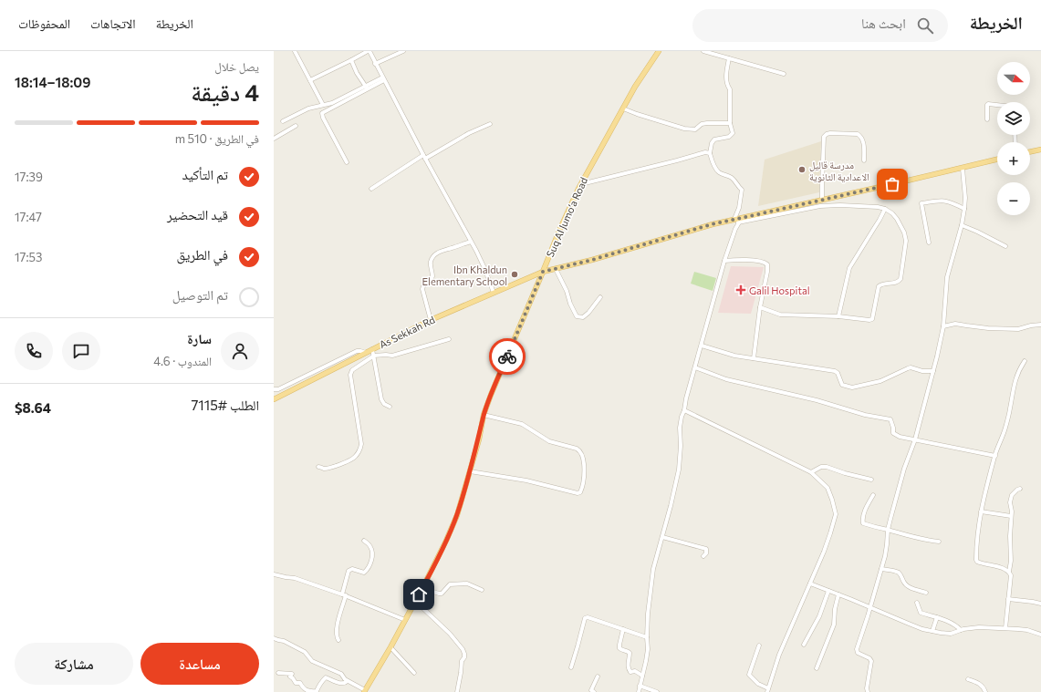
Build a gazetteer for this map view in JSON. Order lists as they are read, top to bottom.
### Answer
{
  "streets": {
    "main road": ["Suq Al Jumo’a Road", "As Sekkah Rd"]
  },
  "crossings": [
    ["Suq Al Jumo’a Road", "As Sekkah Rd"]
  ],
  "places": {
    "other": ["مدرسة قاليل الاعدادية الثانوية", "Ibn Khaldun Elementary School"],
    "health": ["Galil Hospital"]
  },
  "north": "right",
  "page": {
    "header": "الخريطة",
    "search": "ابحث هنا",
    "nav": ["الخريطة", "الاتجاهات", "المحفوظات"],
    "heading": ["4 دقيقة", "يصل خلال", "18:09–18:14"],
    "panel": [
      "سارة",
      "المندوب · 4.6",
      "الطلب #7115",
      "$8.64"
    ],
    "map_buttons": ["+", "−"],
    "bar": "في الطريق · 510 m",
    "list": [
      ["تم التأكيد", "17:39"],
      ["قيد التحضير", "17:47"],
      ["في الطريق", "17:53"],
      "تم التوصيل"
    ],
    "buttons": ["مساعدة", "مشاركة"]
  }
}
